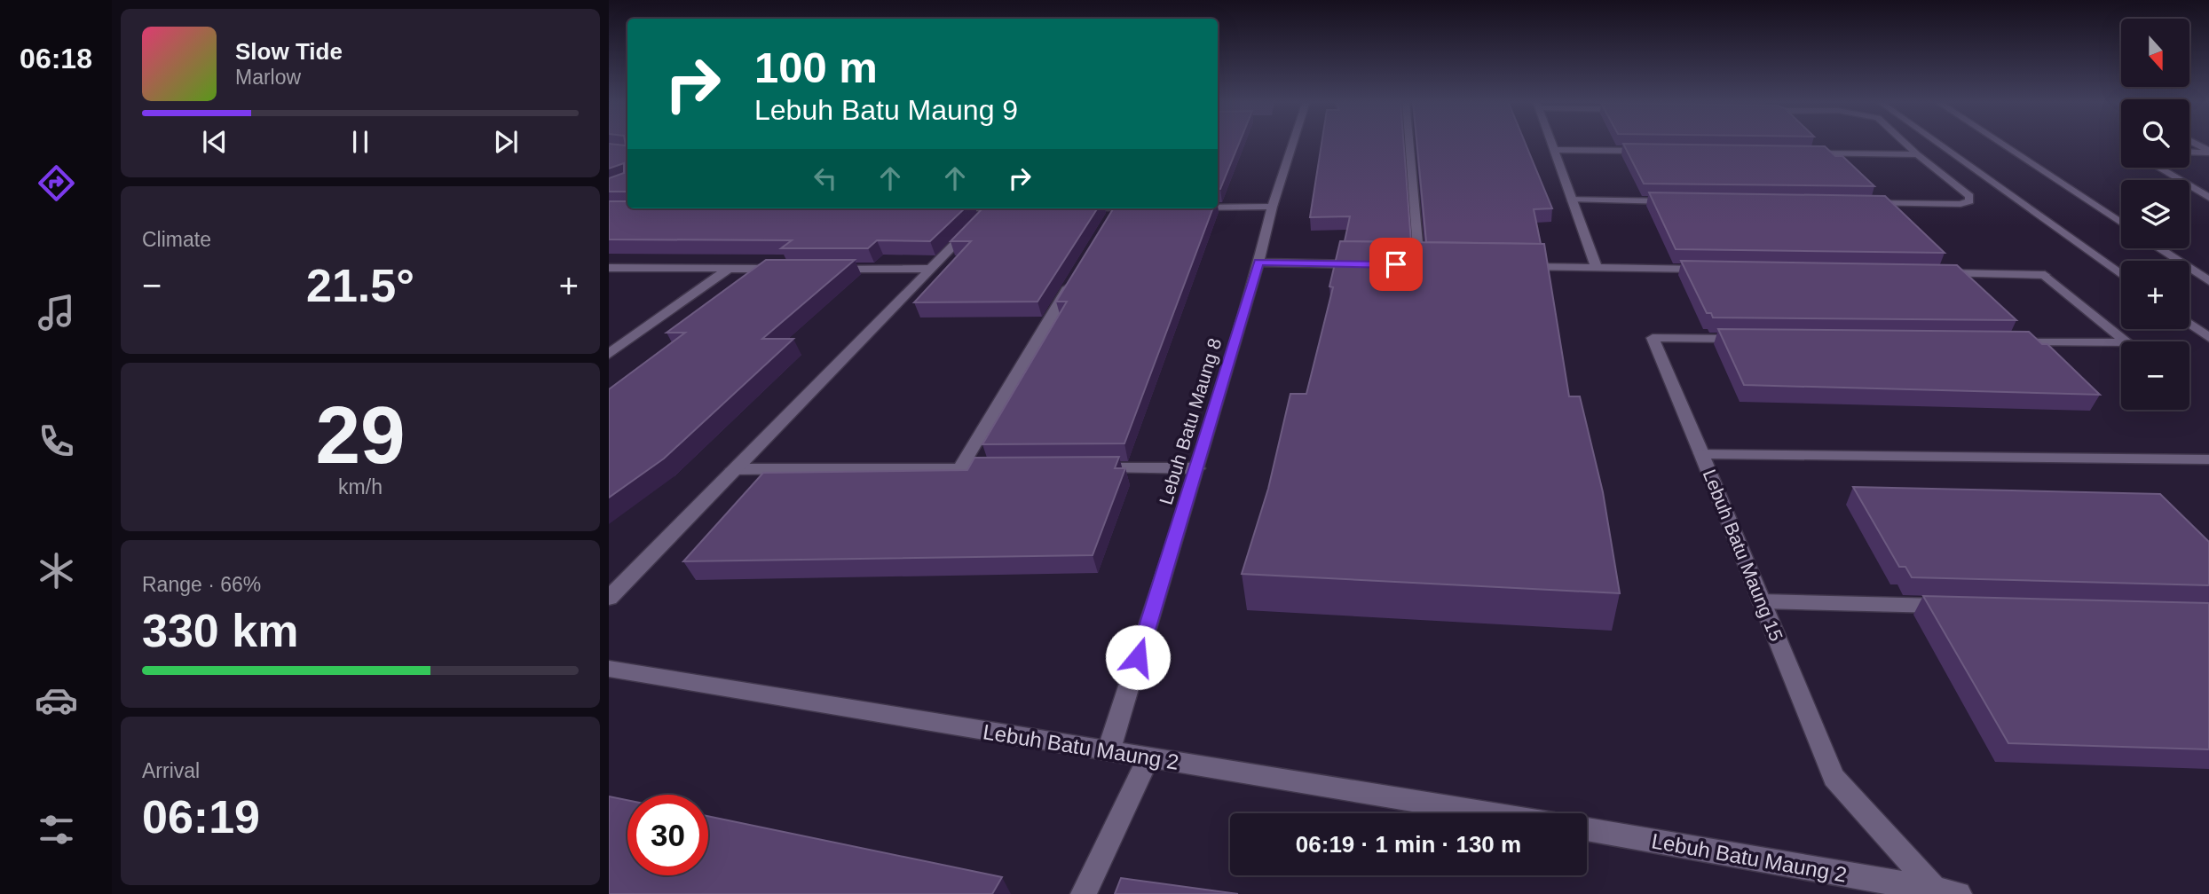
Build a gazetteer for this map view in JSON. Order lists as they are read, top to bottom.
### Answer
{
  "streets": {
    "street": ["Lebuh Batu Maung 8", "Lebuh Batu Maung 15", "Lebuh Batu Maung 2"]
  },
  "crossings": [
    ["Lebuh Batu Maung 8", "Lebuh Batu Maung 2"],
    ["Lebuh Batu Maung 15", "Lebuh Batu Maung 2"]
  ],
  "north": "bottom",
  "page": {
    "tabs": "06:18",
    "map_buttons": ["+", "−"],
    "turn": ["100 m", "Lebuh Batu Maung 9"],
    "song": ["Slow Tide", "Marlow"],
    "tile": [
      "Climate",
      ["29", "km/h"],
      ["Range · 66%", "330 km"],
      ["Arrival", "06:19"]
    ],
    "heat": ["−", "21.5°", "+"],
    "limit": "30",
    "trip": "06:19 · 1 min · 130 m"
  }
}
